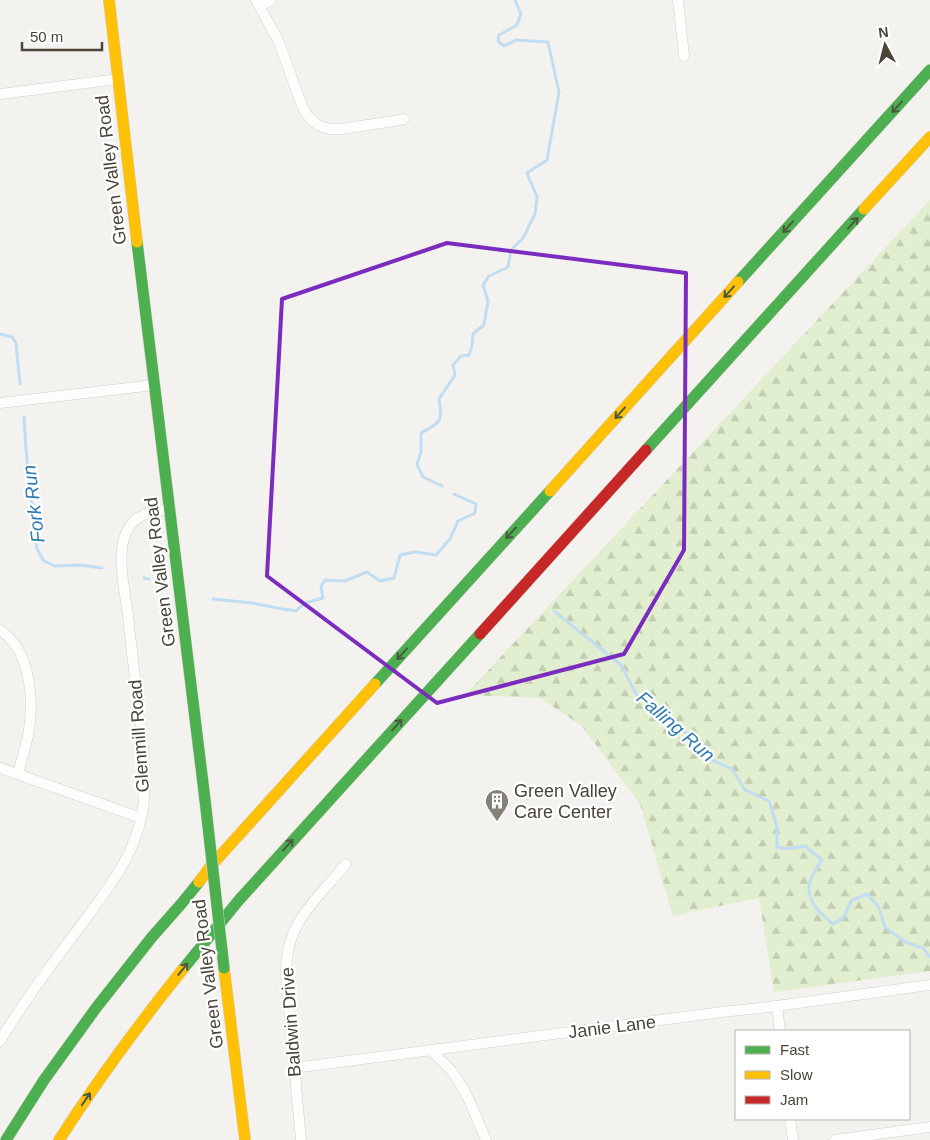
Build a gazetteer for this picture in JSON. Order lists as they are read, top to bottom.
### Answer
{
  "streets": {
    "main road": ["Green Valley Road"],
    "street": ["Glenmill Road", "Baldwin Drive", "Janie Lane"]
  },
  "crossings": [
    ["Green Valley Road", "Glenmill Road"],
    ["Baldwin Drive", "Janie Lane"]
  ],
  "water": ["Fork Run", "Falling Run"],
  "places": {
    "building": ["Green Valley Care Center"]
  },
  "legend": ["Fast", "Slow", "Jam"],
  "scale_bar": "50 m",
  "north": "top"
}
